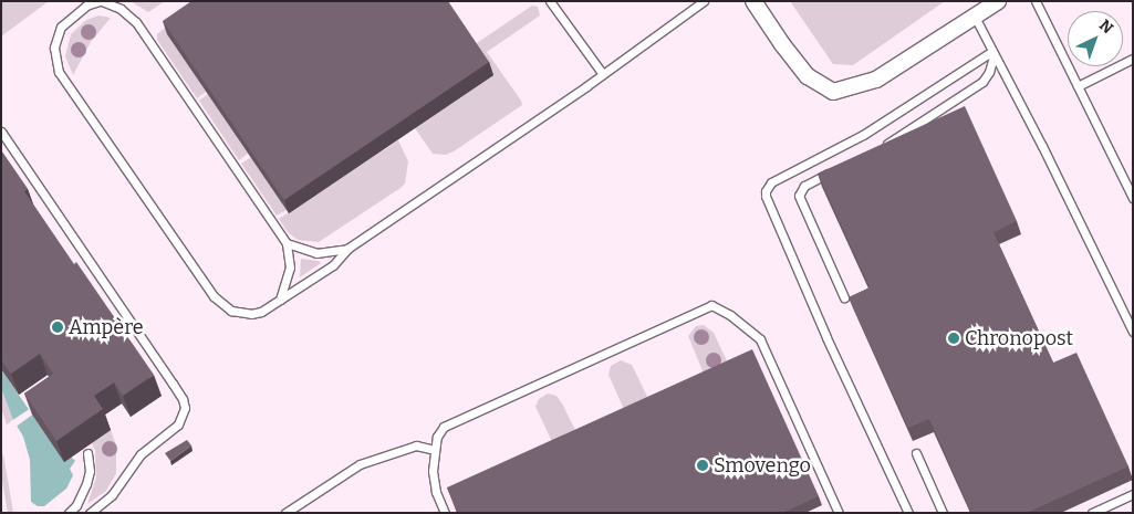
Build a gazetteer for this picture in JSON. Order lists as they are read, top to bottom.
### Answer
{
  "places": ["Ampère", "Chronopost", "Smovengo"],
  "north": "top right"
}
